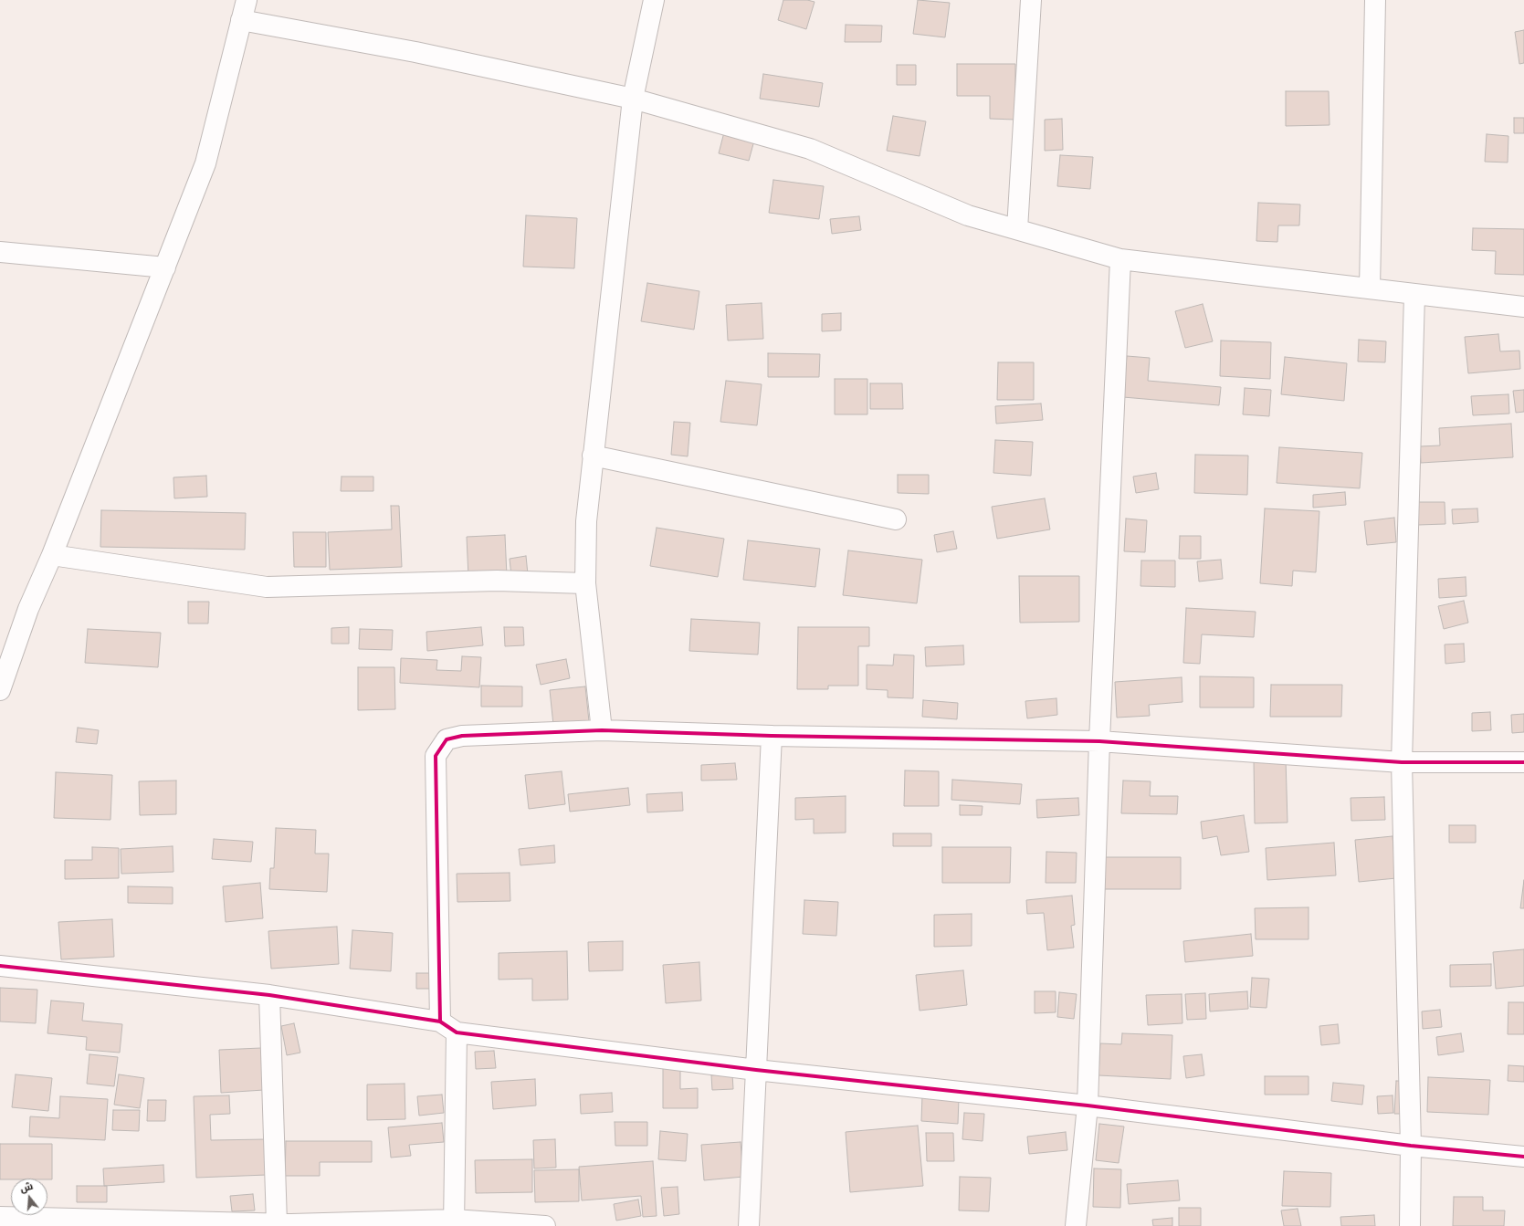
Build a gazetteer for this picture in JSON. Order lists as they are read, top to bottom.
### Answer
{
  "north": "top"
}
